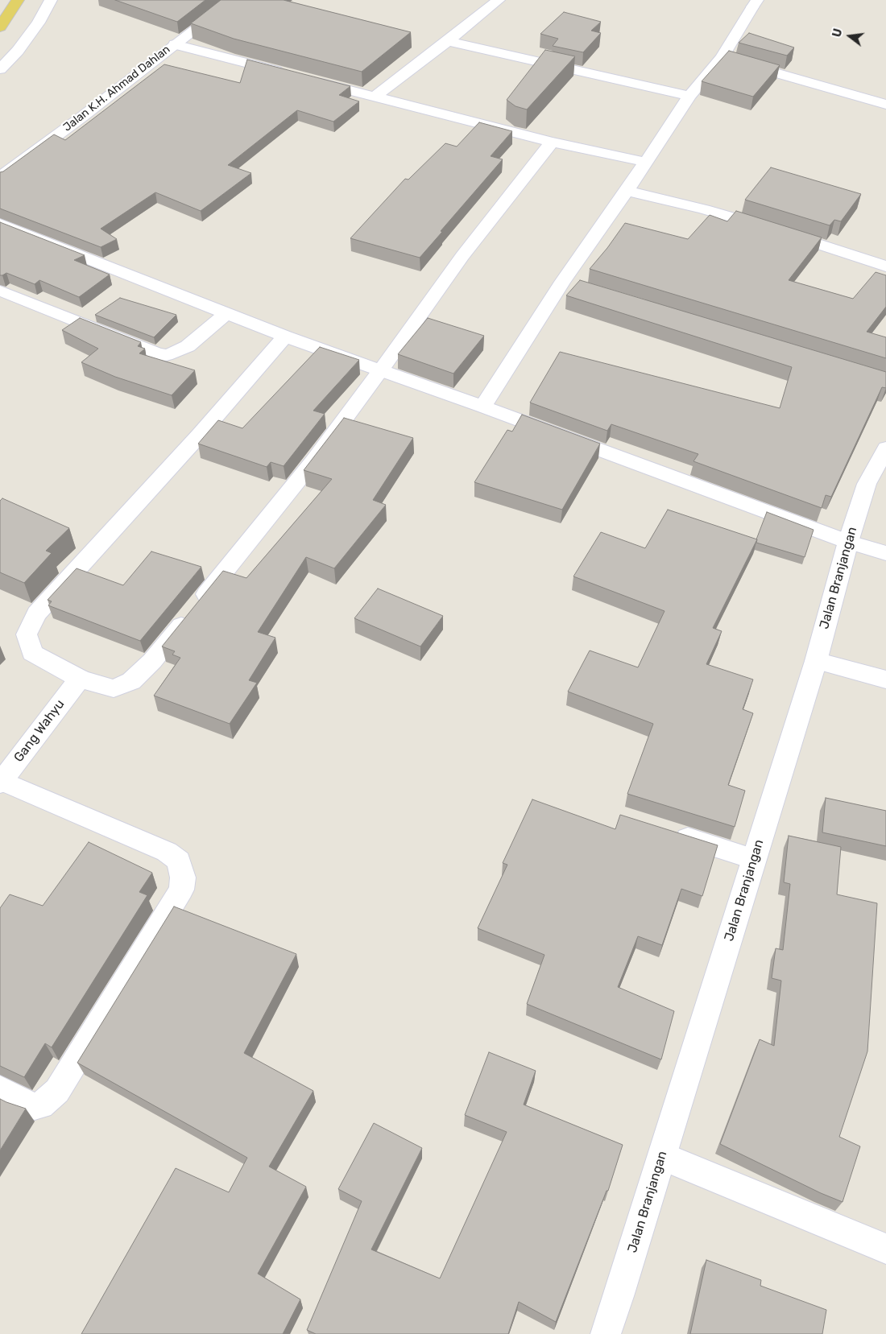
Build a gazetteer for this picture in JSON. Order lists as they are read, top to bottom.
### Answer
{
  "streets": {
    "street": ["Jalan K.H. Ahmad Dahlan", "Jalan Branjangan", "Gang Wahyu"]
  },
  "north": "left"
}
